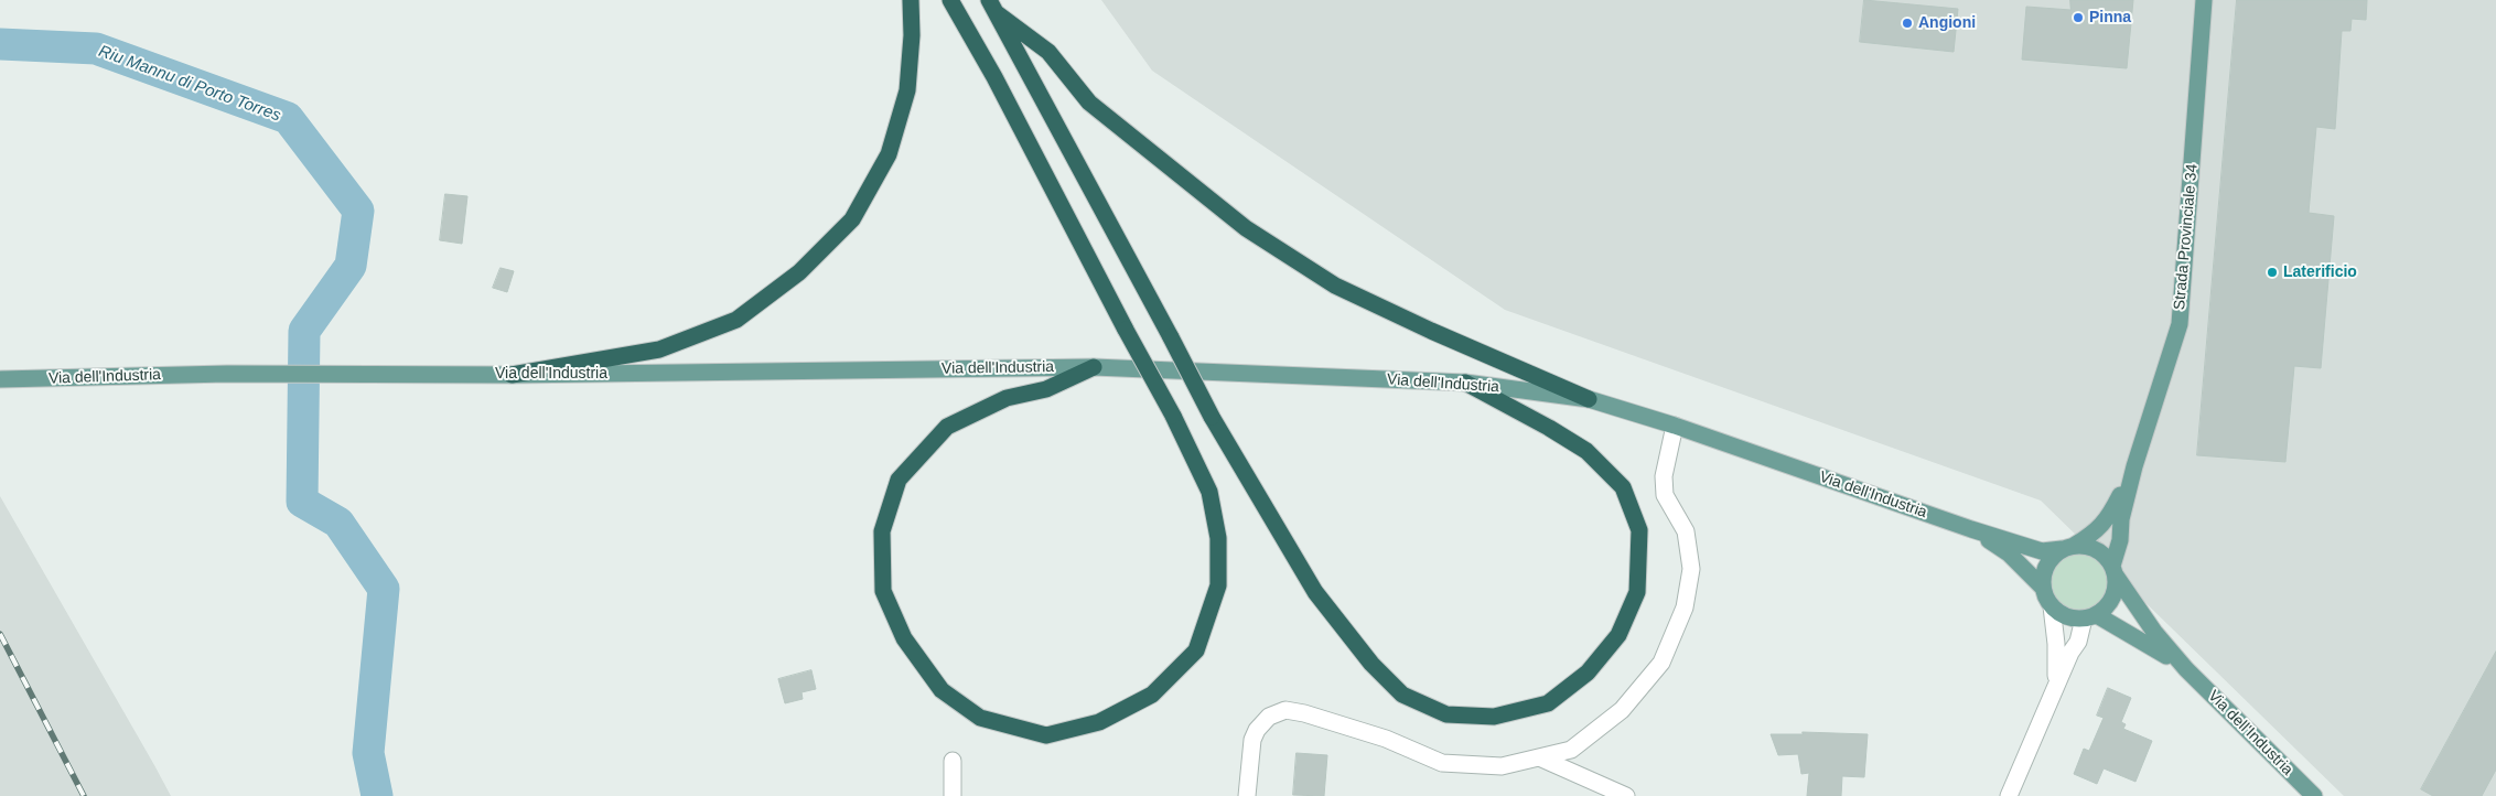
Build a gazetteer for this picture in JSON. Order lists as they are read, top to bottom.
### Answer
{
  "streets": {
    "main road": ["Strada Provinciale 34", "Via dell'Industria"]
  },
  "water": ["Riu Mannu di Porto Torres"],
  "places": ["Pinna", "Angioni", "Laterificio"]
}
